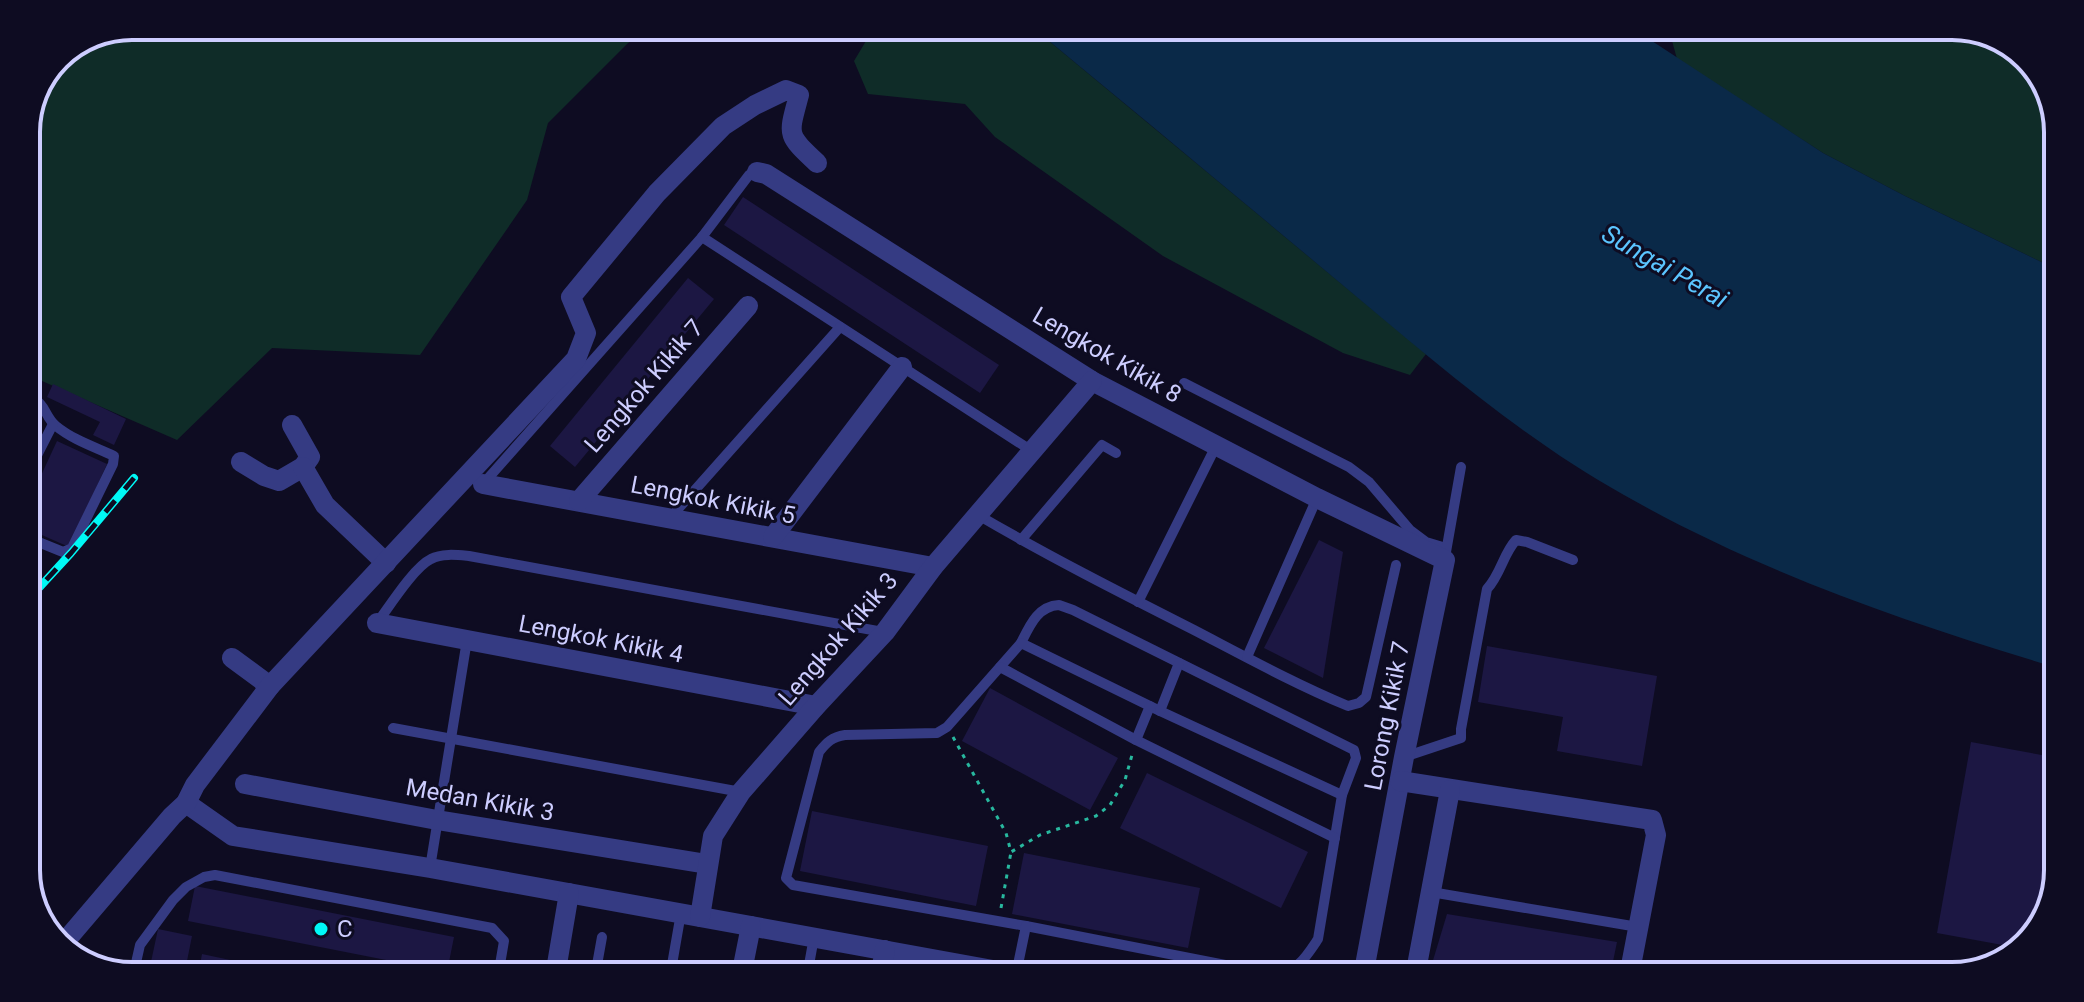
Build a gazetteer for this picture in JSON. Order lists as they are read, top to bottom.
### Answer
{
  "streets": {
    "street": [
      "Lengkok Kikik 8",
      "Lengkok Kikik 7",
      "Lengkok Kikik 5",
      "Lengkok Kikik 4",
      "Lengkok Kikik 3",
      "Lorong Kikik 7",
      "Medan Kikik 3"
    ]
  },
  "crossings": [
    ["Lengkok Kikik 8", "Lengkok Kikik 3"],
    ["Lengkok Kikik 8", "Lorong Kikik 7"],
    ["Lengkok Kikik 7", "Lengkok Kikik 5"],
    ["Lengkok Kikik 5", "Lengkok Kikik 3"],
    ["Lengkok Kikik 4", "Lengkok Kikik 3"],
    ["Lengkok Kikik 3", "Medan Kikik 3"]
  ],
  "water": ["Sungai Perai"],
  "places": ["C"]
}
